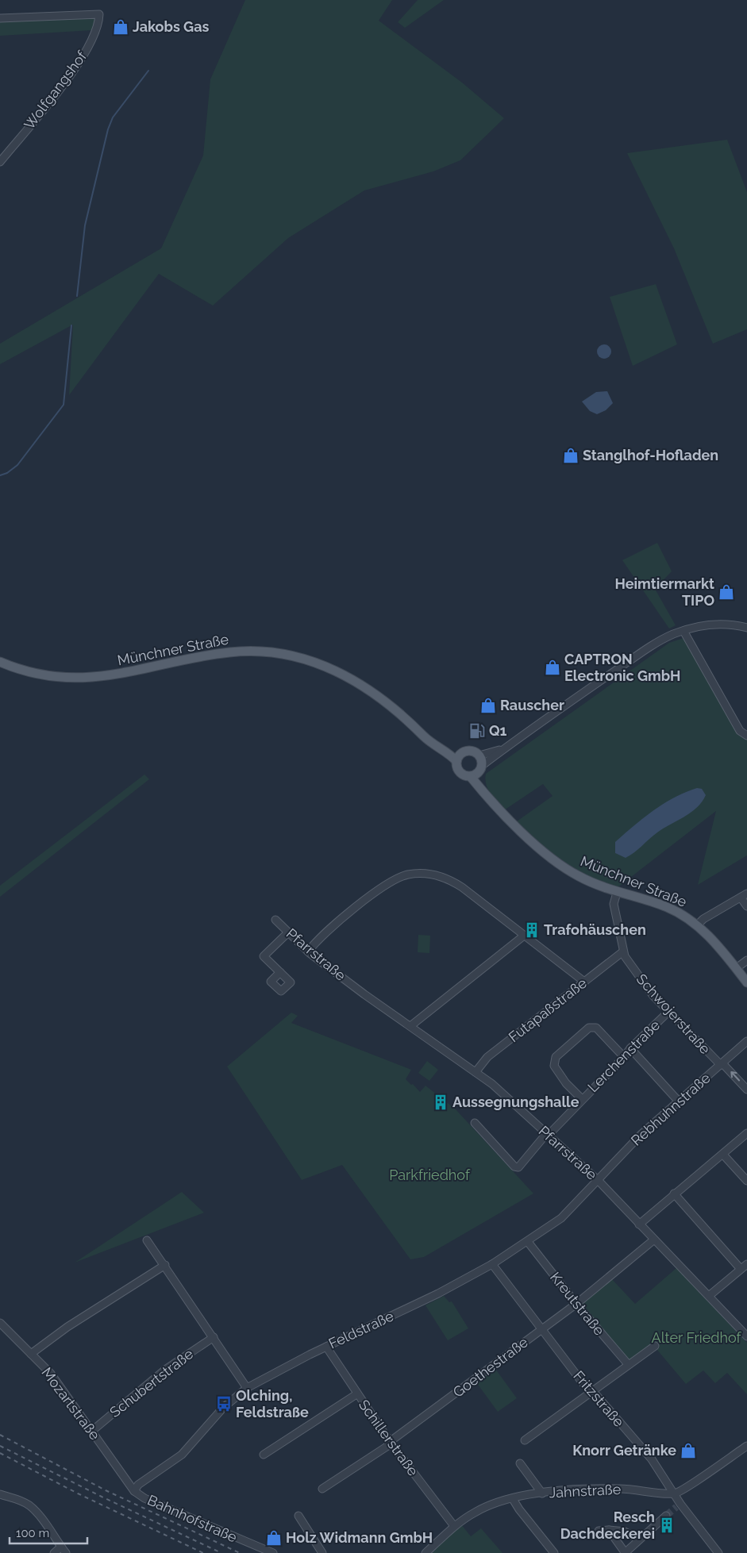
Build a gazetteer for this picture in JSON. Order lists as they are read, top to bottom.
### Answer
{
  "streets": {
    "main road": ["Münchner Straße"],
    "street": [
      "Wolfgangshof",
      "Pfarrstraße",
      "Futapaßstraße",
      "Schwojerstraße",
      "Lerchenstraße",
      "Rebhuhnstraße",
      "Kreutstraße",
      "Feldstraße",
      "Goethestraße",
      "Schubertstraße",
      "Fritzstraße",
      "Mozartstraße",
      "Schillerstraße",
      "Jahnstraße",
      "Bahnhofstraße"
    ]
  },
  "crossings": [
    ["Münchner Straße", "Schwojerstraße"],
    ["Pfarrstraße", "Futapaßstraße"],
    ["Pfarrstraße", "Lerchenstraße"],
    ["Pfarrstraße", "Rebhuhnstraße"],
    ["Pfarrstraße", "Feldstraße"],
    ["Pfarrstraße", "Goethestraße"],
    ["Futapaßstraße", "Schwojerstraße"],
    ["Schwojerstraße", "Lerchenstraße"],
    ["Schwojerstraße", "Rebhuhnstraße"],
    ["Rebhuhnstraße", "Feldstraße"],
    ["Kreutstraße", "Feldstraße"],
    ["Kreutstraße", "Goethestraße"],
    ["Feldstraße", "Fritzstraße"],
    ["Feldstraße", "Mozartstraße"],
    ["Feldstraße", "Schillerstraße"],
    ["Feldstraße", "Bahnhofstraße"],
    ["Goethestraße", "Fritzstraße"],
    ["Goethestraße", "Schillerstraße"],
    ["Schubertstraße", "Mozartstraße"],
    ["Fritzstraße", "Jahnstraße"],
    ["Mozartstraße", "Bahnhofstraße"],
    ["Schillerstraße", "Jahnstraße"]
  ],
  "parks": ["Parkfriedhof", "Alter Friedhof"],
  "places": {
    "shop": [
      "Jakobs Gas",
      "Stanglhof-Hofladen",
      "Heimtiermarkt TIPO",
      "CAPTRON Electronic GmbH",
      "Rauscher",
      "Knorr Getränke",
      "Holz Widmann GmbH"
    ],
    "fuel station": ["Q1"],
    "building": ["Trafohäuschen", "Aussegnungshalle", "Resch Dachdeckerei"],
    "bus stop": ["Olching, Feldstraße"]
  },
  "scale_bar": "100 m"
}
